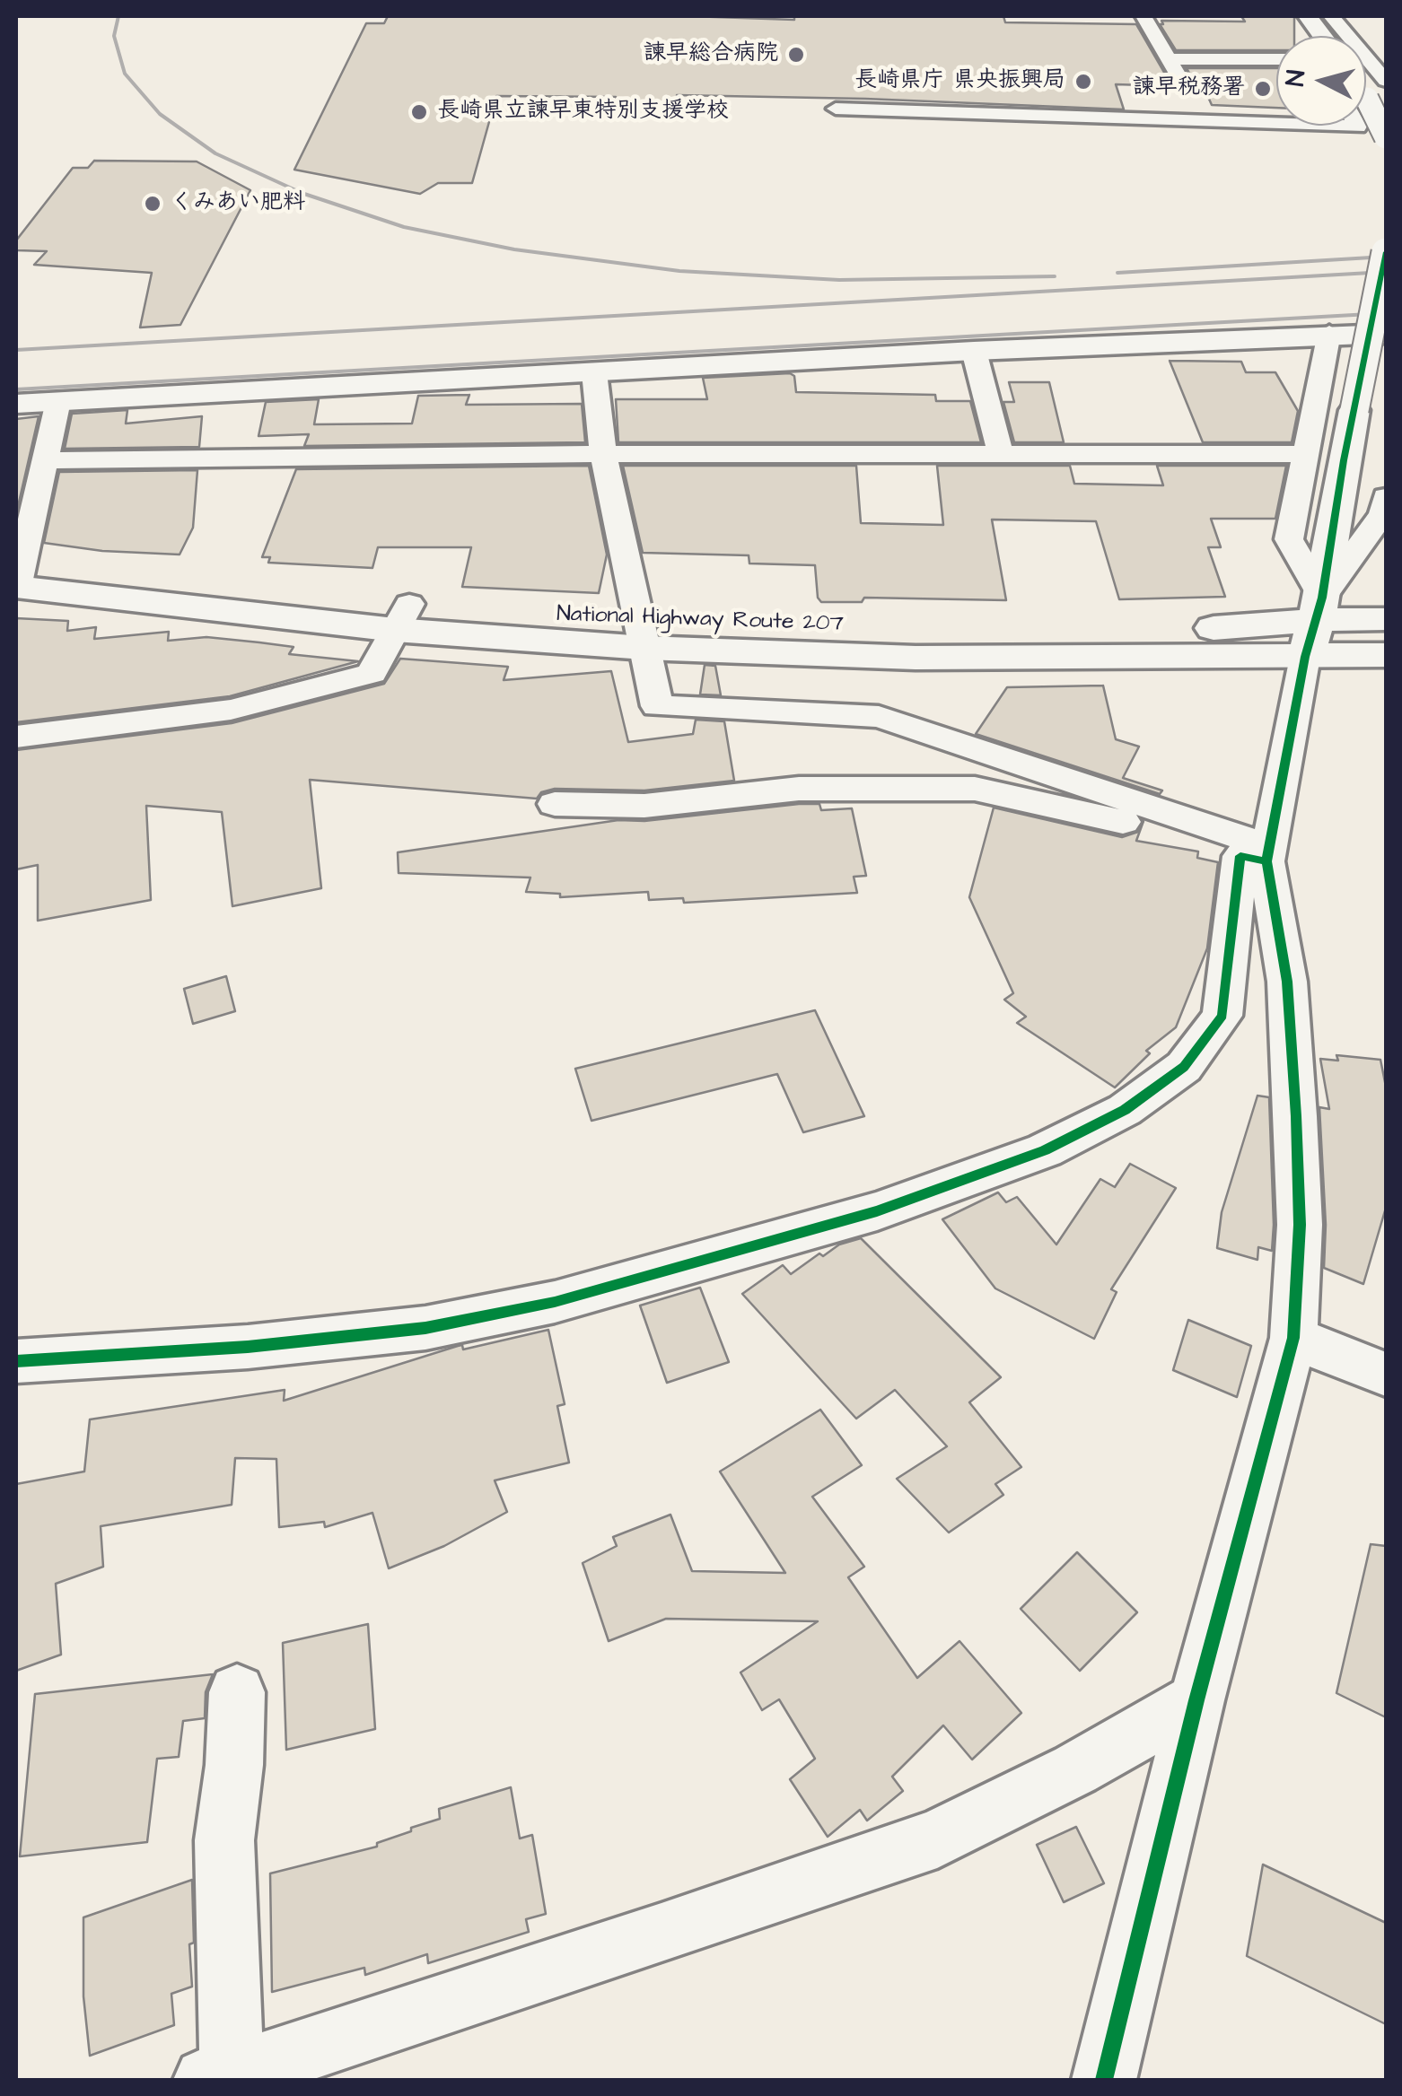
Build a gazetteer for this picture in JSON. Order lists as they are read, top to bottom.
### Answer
{
  "streets": {
    "street": ["National Highway Route 207"]
  },
  "places": [
    "諫早総合病院",
    "長崎県庁 県央振興局",
    "諫早税務署",
    "長崎県立諫早東特別支援学校",
    "くみあい肥料"
  ],
  "north": "left"
}
